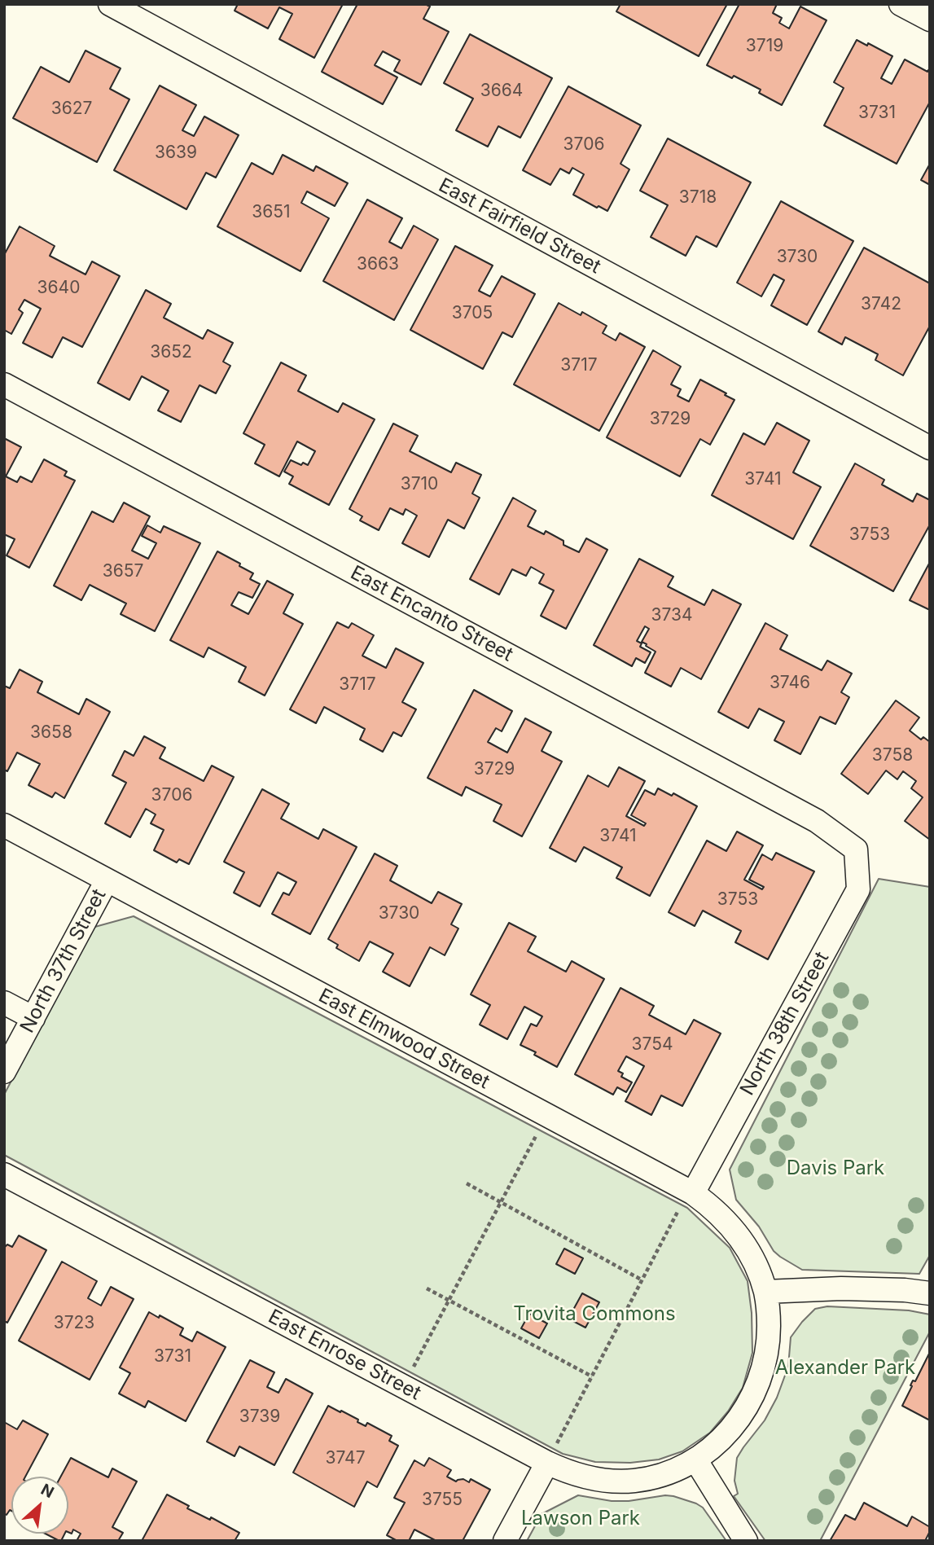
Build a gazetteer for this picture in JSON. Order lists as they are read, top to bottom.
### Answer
{
  "streets": {
    "street": [
      "East Fairfield Street",
      "East Encanto Street",
      "North 37th Street",
      "North 38th Street",
      "East Elmwood Street",
      "East Enrose Street"
    ]
  },
  "crossings": [
    ["East Encanto Street", "North 38th Street"],
    ["North 37th Street", "East Elmwood Street"],
    ["North 38th Street", "East Elmwood Street"],
    ["East Elmwood Street", "East Enrose Street"]
  ],
  "parks": [
    "Davis Park",
    "Trovita Commons",
    "Alexander Park",
    "Lawson Park"
  ],
  "house_numbers": [
    "3719",
    "3664",
    "3627",
    "3731",
    "3706",
    "3639",
    "3718",
    "3651",
    "3730",
    "3663",
    "3640",
    "3742",
    "3705",
    "3652",
    "3717",
    "3729",
    "3741",
    "3710",
    "3753",
    "3657",
    "3734",
    "3746",
    "3717",
    "3658",
    "3758",
    "3729",
    "3706",
    "3741",
    "3753",
    "3730",
    "3754",
    "3723",
    "3731",
    "3739",
    "3747",
    "3755"
  ],
  "north": "top right"
}
